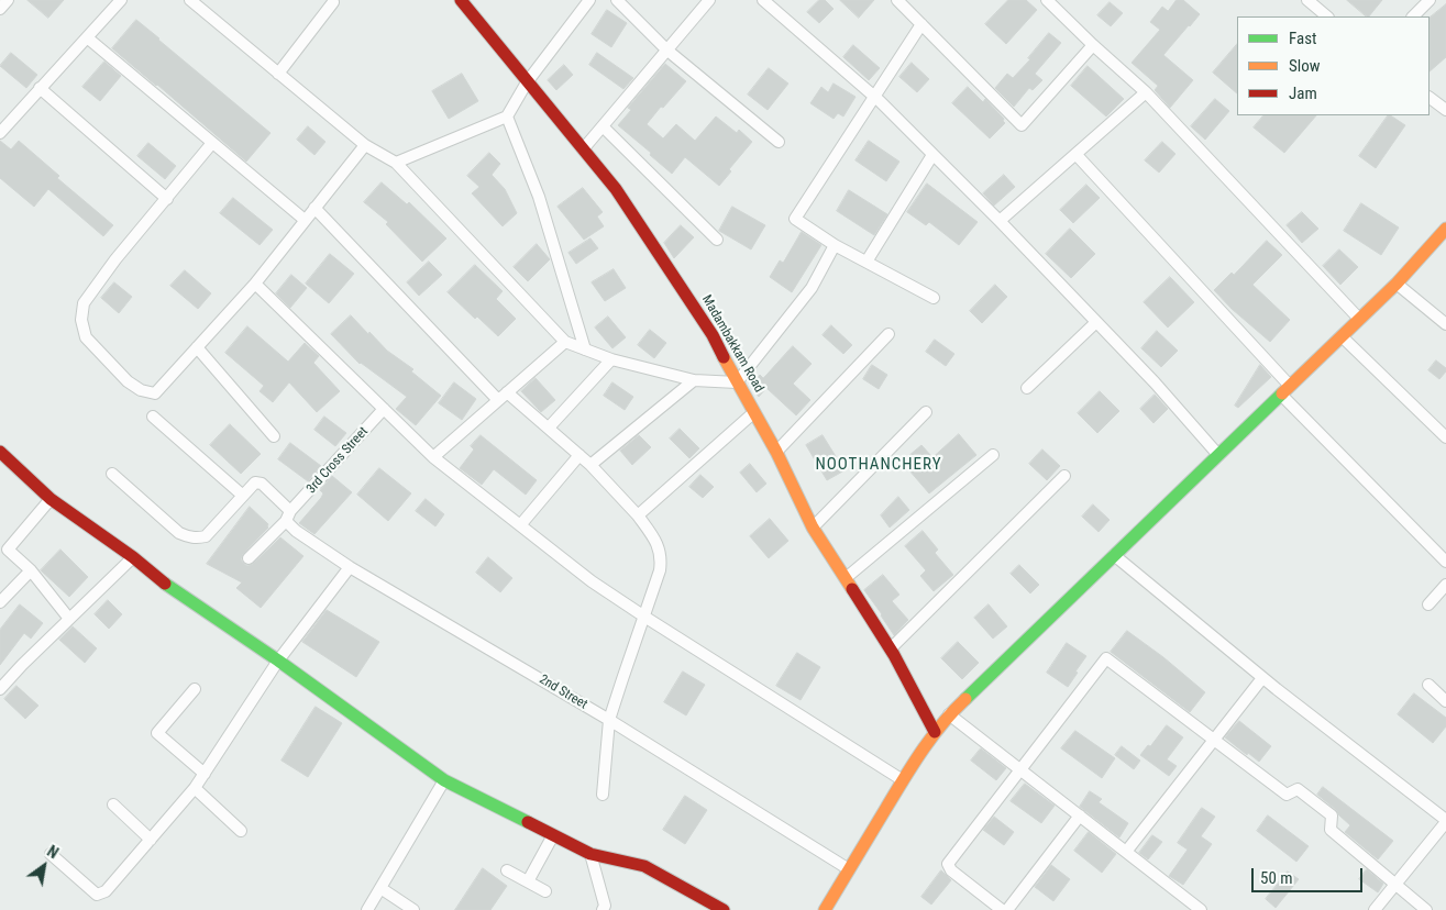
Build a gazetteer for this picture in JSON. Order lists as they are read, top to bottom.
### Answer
{
  "streets": {
    "street": ["Madambakkam Road", "3rd Cross Street", "2nd Street"]
  },
  "crossings": [
    ["3rd Cross Street", "2nd Street"]
  ],
  "districts": ["NOOTHANCHERY"],
  "legend": ["Fast", "Slow", "Jam"],
  "scale_bar": "50 m",
  "north": "top right"
}
